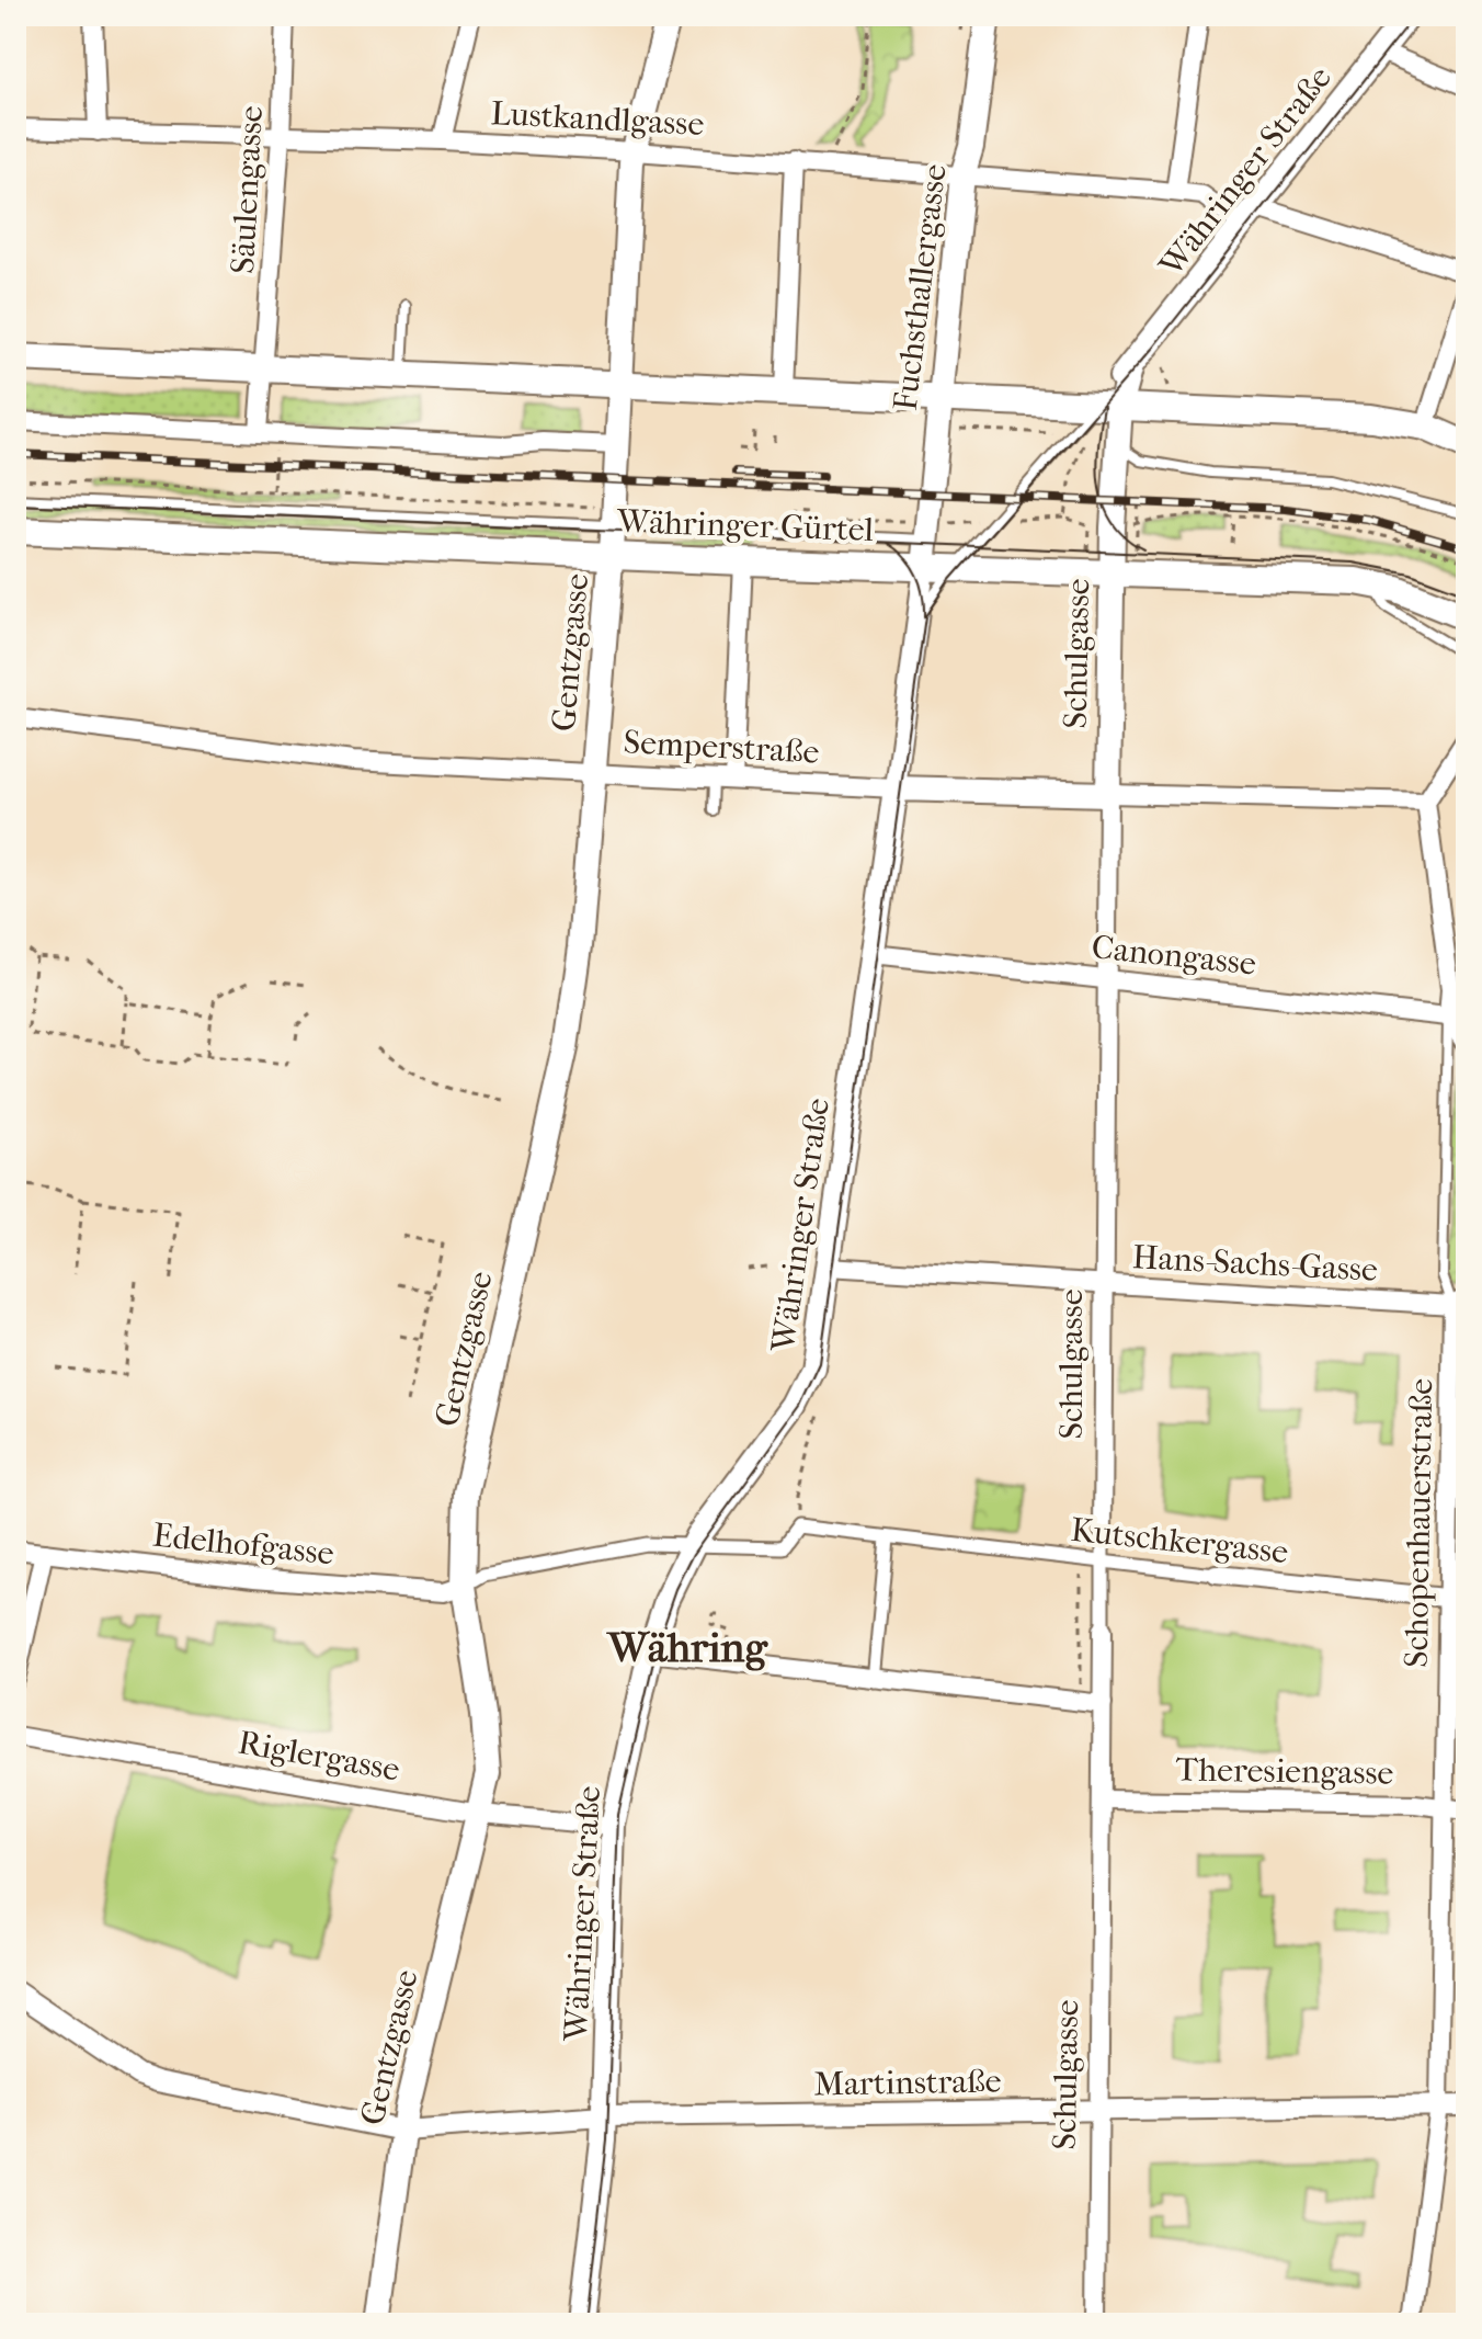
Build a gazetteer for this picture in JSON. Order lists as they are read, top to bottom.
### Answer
{
  "streets": {
    "main road": [
      "Währinger Straße",
      "Fuchsthallergasse",
      "Währinger Gürtel",
      "Gentzgasse",
      "Schulgasse",
      "Semperstraße"
    ],
    "street": [
      "Lustkandlgasse",
      "Säulengasse",
      "Canongasse",
      "Hans-Sachs-Gasse",
      "Schopenhauerstraße",
      "Kutschkergasse",
      "Edelhofgasse",
      "Riglergasse",
      "Theresiengasse",
      "Martinstraße"
    ]
  },
  "crossings": [
    ["Lustkandlgasse", "Währinger Straße"],
    ["Lustkandlgasse", "Säulengasse"],
    ["Lustkandlgasse", "Fuchsthallergasse"],
    ["Lustkandlgasse", "Gentzgasse"],
    ["Währinger Straße", "Fuchsthallergasse"],
    ["Währinger Straße", "Währinger Gürtel"],
    ["Währinger Straße", "Schulgasse"],
    ["Währinger Straße", "Semperstraße"],
    ["Währinger Straße", "Canongasse"],
    ["Währinger Straße", "Hans-Sachs-Gasse"],
    ["Währinger Straße", "Riglergasse"],
    ["Währinger Straße", "Martinstraße"],
    ["Fuchsthallergasse", "Währinger Gürtel"],
    ["Währinger Gürtel", "Gentzgasse"],
    ["Währinger Gürtel", "Schulgasse"],
    ["Gentzgasse", "Semperstraße"],
    ["Gentzgasse", "Edelhofgasse"],
    ["Gentzgasse", "Riglergasse"],
    ["Gentzgasse", "Martinstraße"],
    ["Schulgasse", "Semperstraße"],
    ["Schulgasse", "Canongasse"],
    ["Schulgasse", "Hans-Sachs-Gasse"],
    ["Schulgasse", "Kutschkergasse"],
    ["Schulgasse", "Theresiengasse"],
    ["Schulgasse", "Martinstraße"],
    ["Semperstraße", "Schopenhauerstraße"],
    ["Canongasse", "Schopenhauerstraße"],
    ["Hans-Sachs-Gasse", "Schopenhauerstraße"],
    ["Schopenhauerstraße", "Kutschkergasse"],
    ["Schopenhauerstraße", "Theresiengasse"],
    ["Schopenhauerstraße", "Martinstraße"]
  ],
  "districts": ["Währing"]
}
